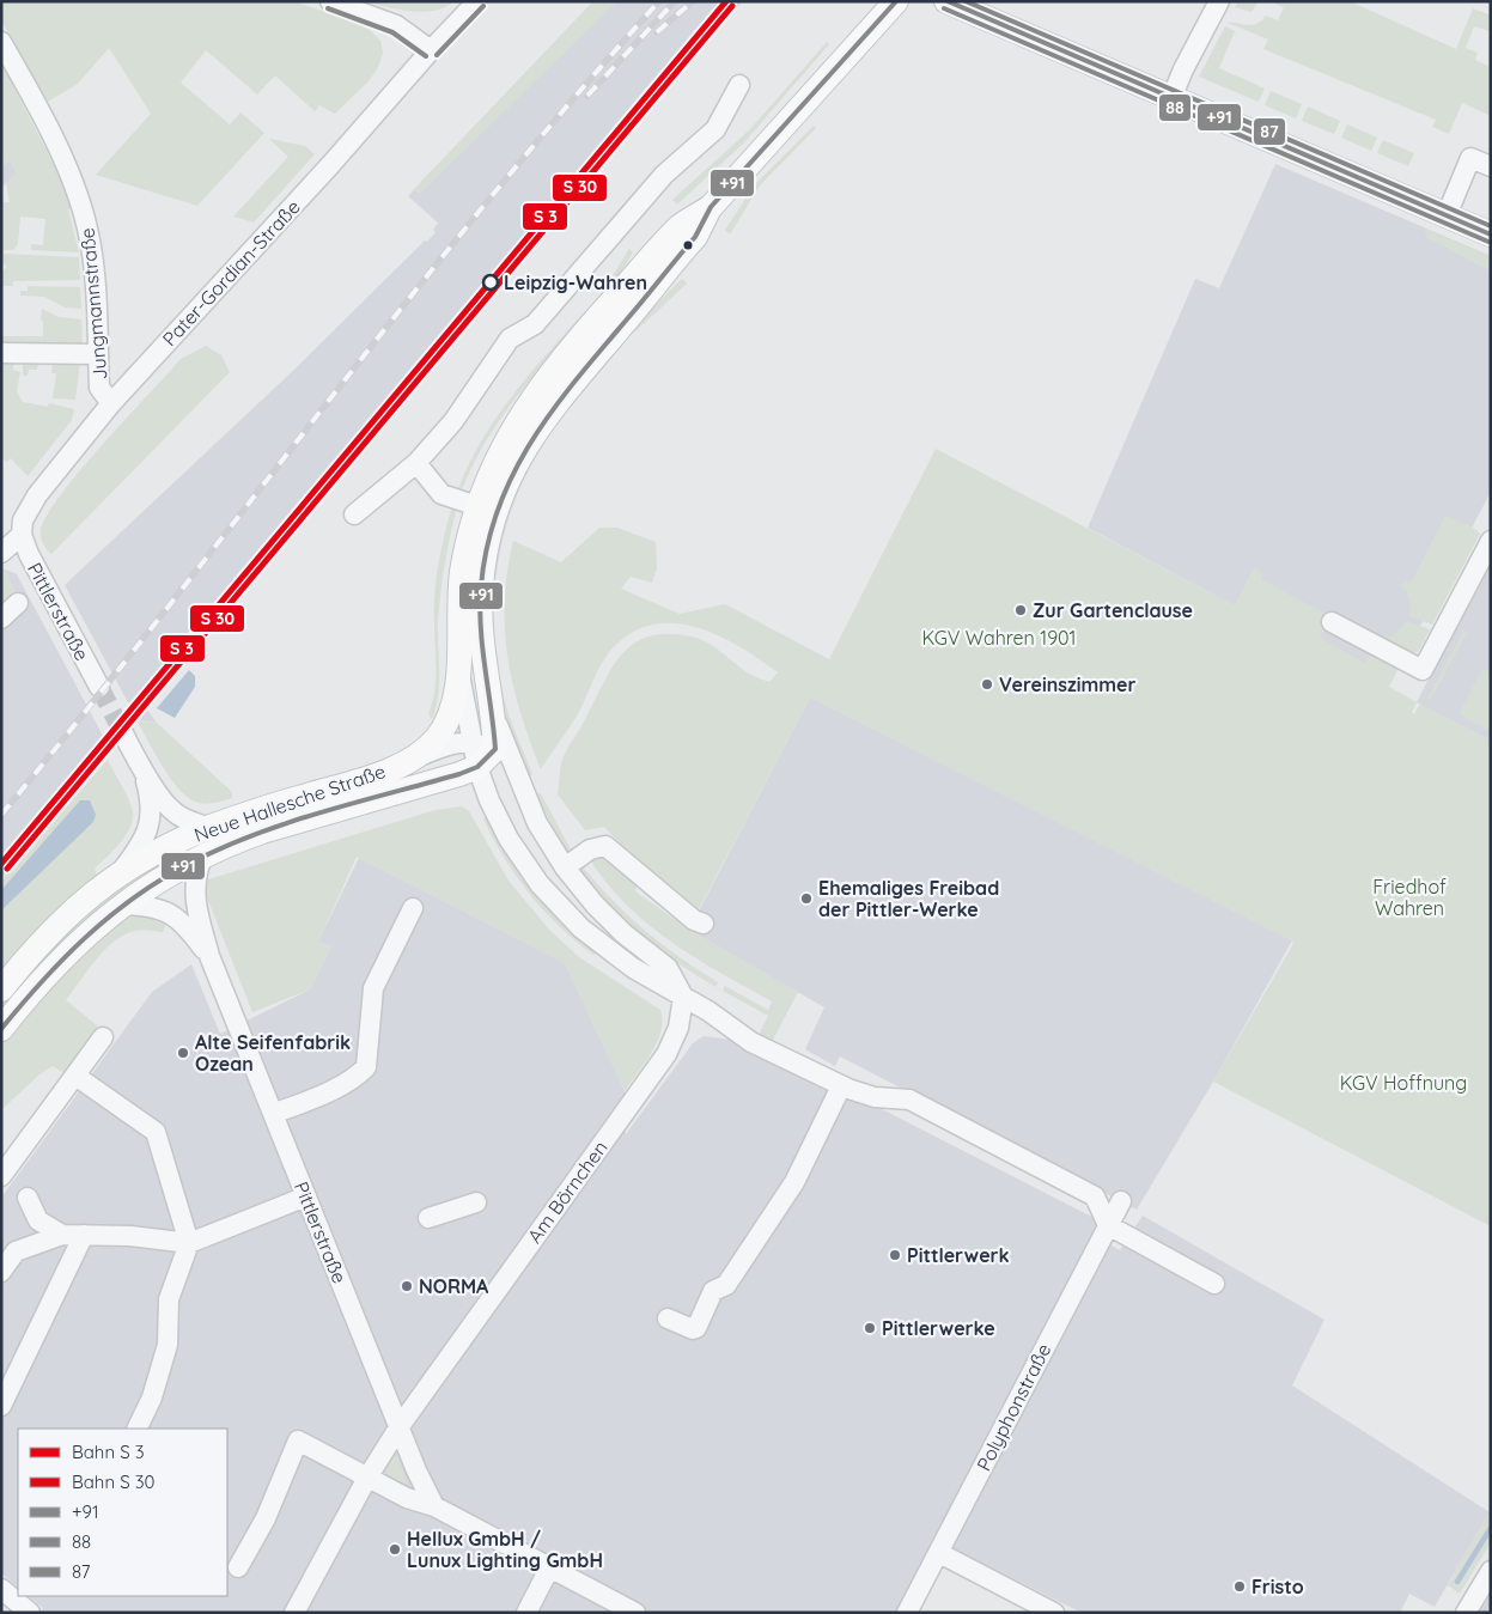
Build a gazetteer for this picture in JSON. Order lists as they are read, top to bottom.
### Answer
{
  "streets": {
    "main road": ["Neue Hallesche Straße"],
    "street": [
      "Pater-Gordian-Straße",
      "Jungmannstraße",
      "Pittlerstraße",
      "Am Börnchen",
      "Polyphonstraße"
    ]
  },
  "crossings": [
    ["Pater-Gordian-Straße", "Jungmannstraße"],
    ["Pater-Gordian-Straße", "Pittlerstraße"],
    ["Pittlerstraße", "Neue Hallesche Straße"],
    ["Pittlerstraße", "Am Börnchen"]
  ],
  "parks": ["KGV Wahren 1901", "Friedhof Wahren", "KGV Hoffnung"],
  "places": [
    "Leipzig-Wahren",
    "Zur Gartenclause",
    "Vereinszimmer",
    "Ehemaliges Freibad der Pittler-Werke",
    "Alte Seifenfabrik Ozean",
    "Pittlerwerk",
    "NORMA",
    "Pittlerwerke",
    "Hellux GmbH / Lunux Lighting GmbH",
    "Fristo"
  ],
  "lines": ["transit line +91", "transit line 87", "transit line 88"],
  "legend": [
    "Bahn S 3",
    "Bahn S 30",
    "+91",
    "88",
    "87"
  ]
}
